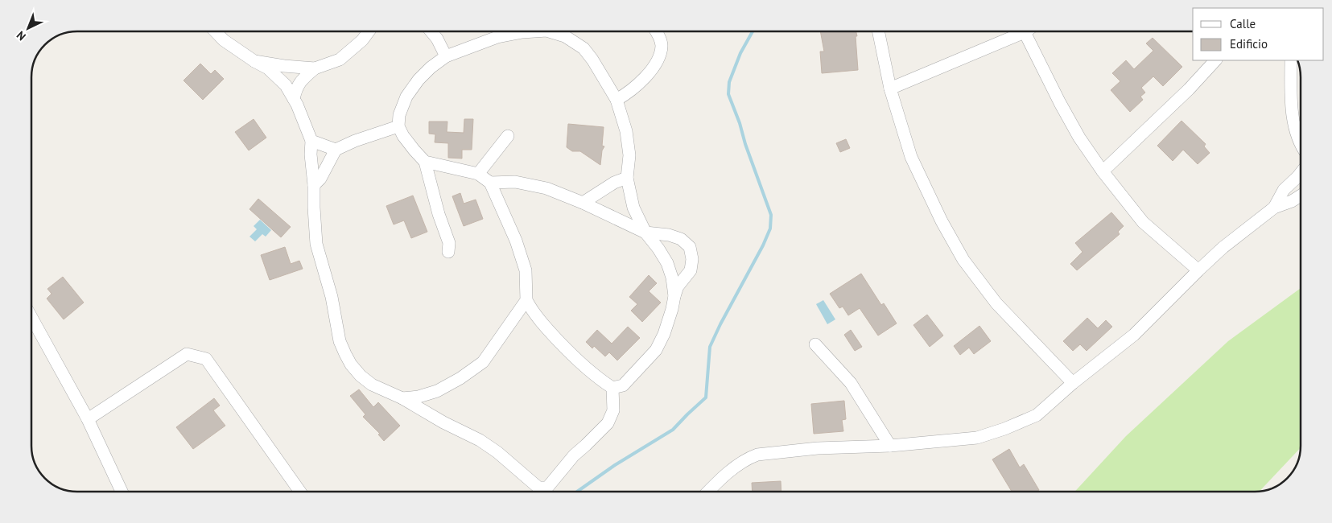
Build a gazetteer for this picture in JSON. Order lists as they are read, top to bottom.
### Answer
{
  "legend": ["Calle", "Edificio"],
  "north": "bottom left"
}
